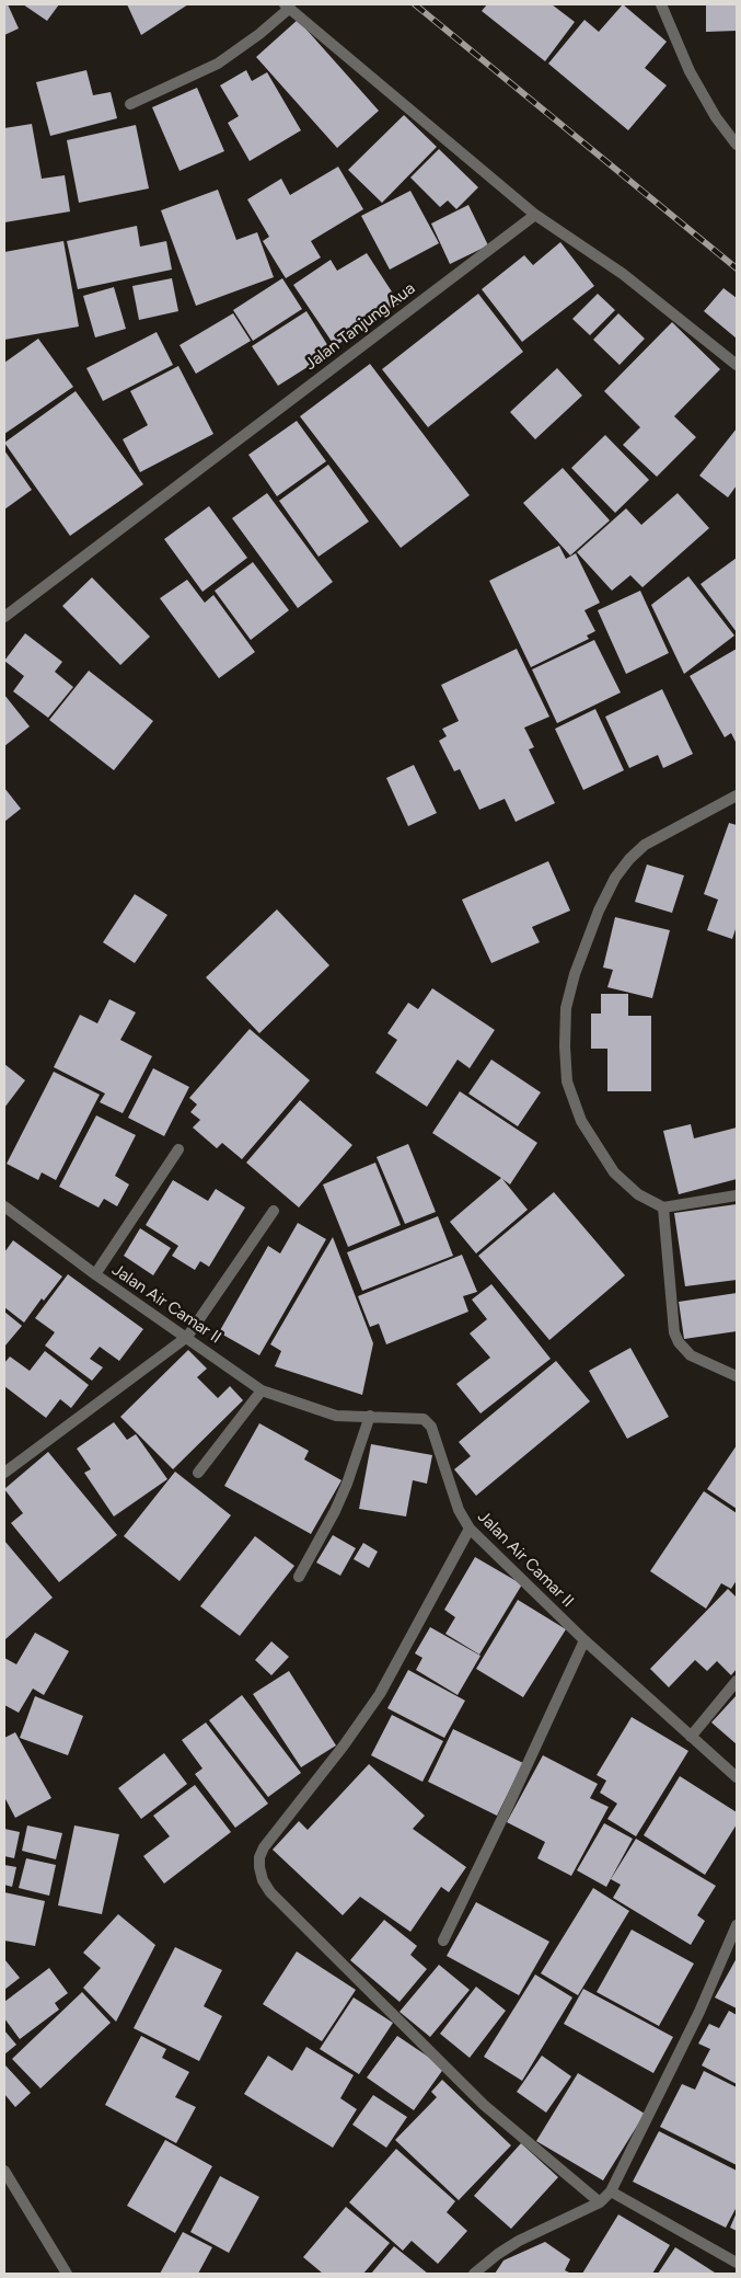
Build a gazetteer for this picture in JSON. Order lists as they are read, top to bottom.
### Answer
{
  "streets": {
    "street": ["Jalan Tanjung Aua", "Jalan Air Camar II"]
  }
}
